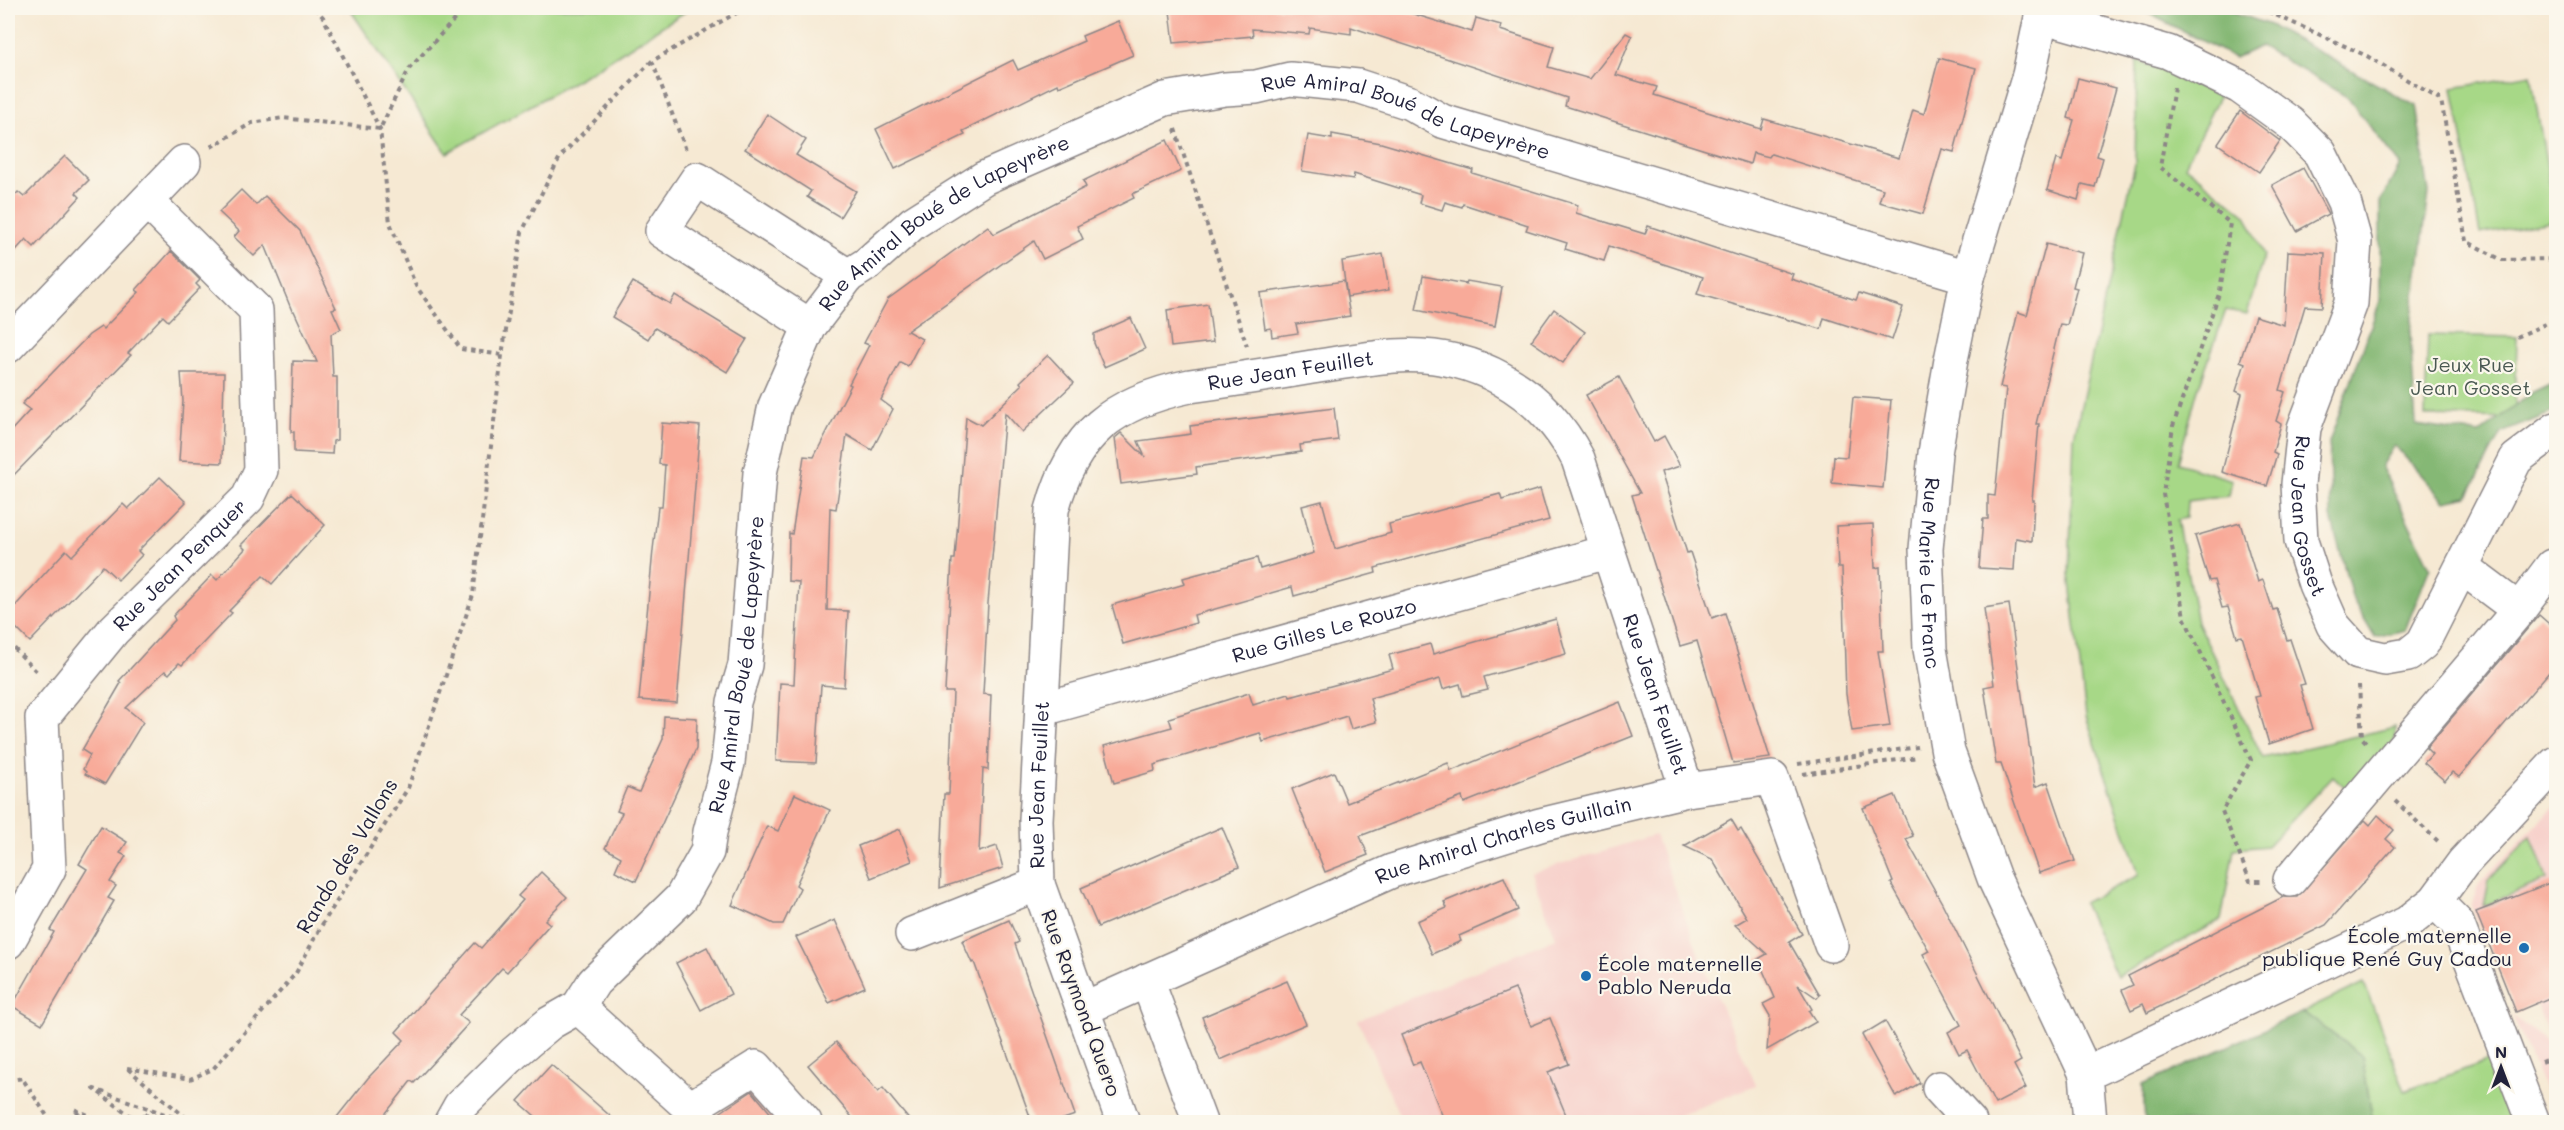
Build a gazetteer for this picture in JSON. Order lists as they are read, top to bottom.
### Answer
{
  "streets": {
    "street": [
      "Rue Amiral Boué de Lapeyrère",
      "Rue Jean Feuillet",
      "Rue Jean Gosset",
      "Rue Jean Penquer",
      "Rue Marie Le Franc",
      "Rue Gilles Le Rouzo",
      "Rue Amiral Charles Guillain",
      "Rue Raymond Quero"
    ],
    "path": ["Rando des Vallons"]
  },
  "crossings": [
    ["Rue Amiral Boué de Lapeyrère", "Rue Marie Le Franc"],
    ["Rue Jean Feuillet", "Rue Gilles Le Rouzo"],
    ["Rue Jean Feuillet", "Rue Amiral Charles Guillain"],
    ["Rue Jean Feuillet", "Rue Raymond Quero"],
    ["Rue Jean Gosset", "Rue Marie Le Franc"],
    ["Rue Amiral Charles Guillain", "Rue Raymond Quero"]
  ],
  "parks": ["Jeux Rue Jean Gosset"],
  "places": ["École maternelle publique René Guy Cadou", "École maternelle Pablo Neruda"],
  "north": "top"
}
